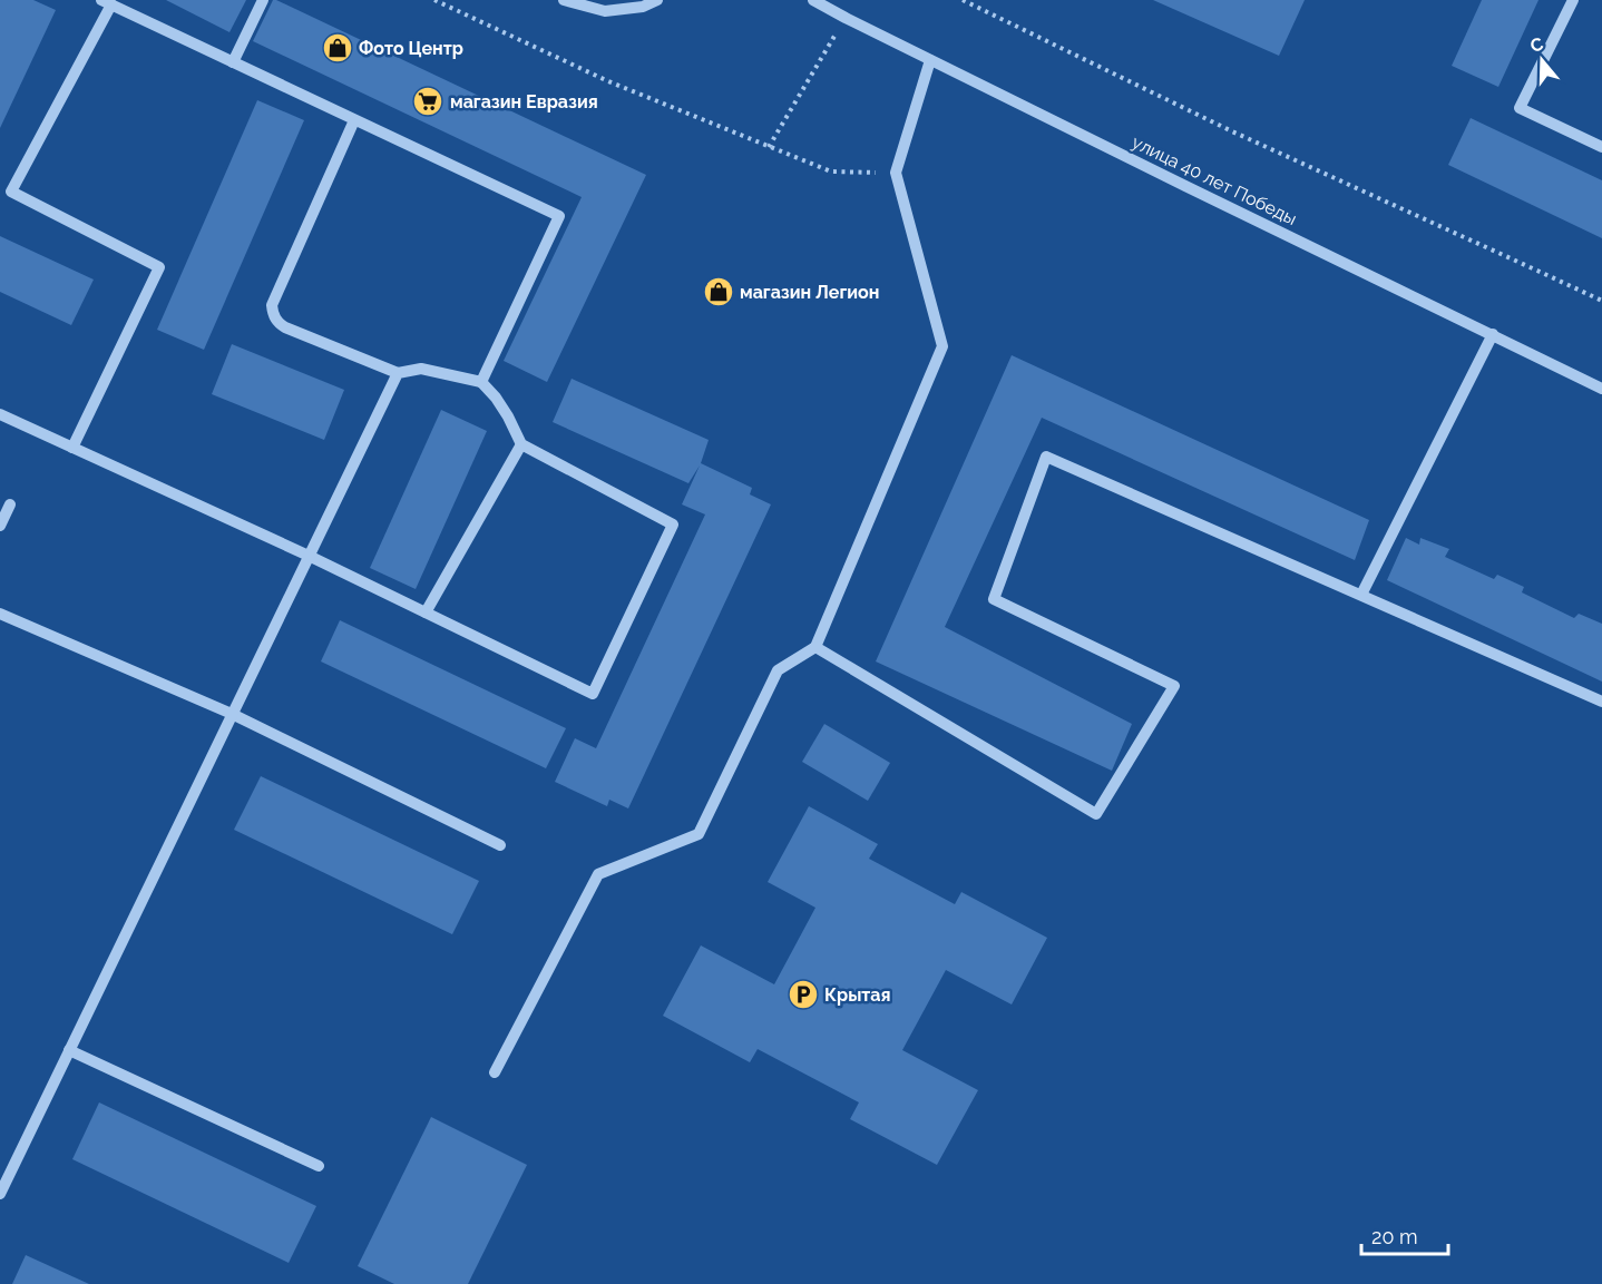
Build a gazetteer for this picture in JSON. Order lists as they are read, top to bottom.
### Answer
{
  "streets": {
    "street": ["улица 40 лет Победы"]
  },
  "places": {
    "shop": ["Фото Центр", "магазин Легион"],
    "supermarket": ["магазин Евразия"],
    "parking": ["Крытая"]
  },
  "scale_bar": "20 m",
  "north": "top"
}
